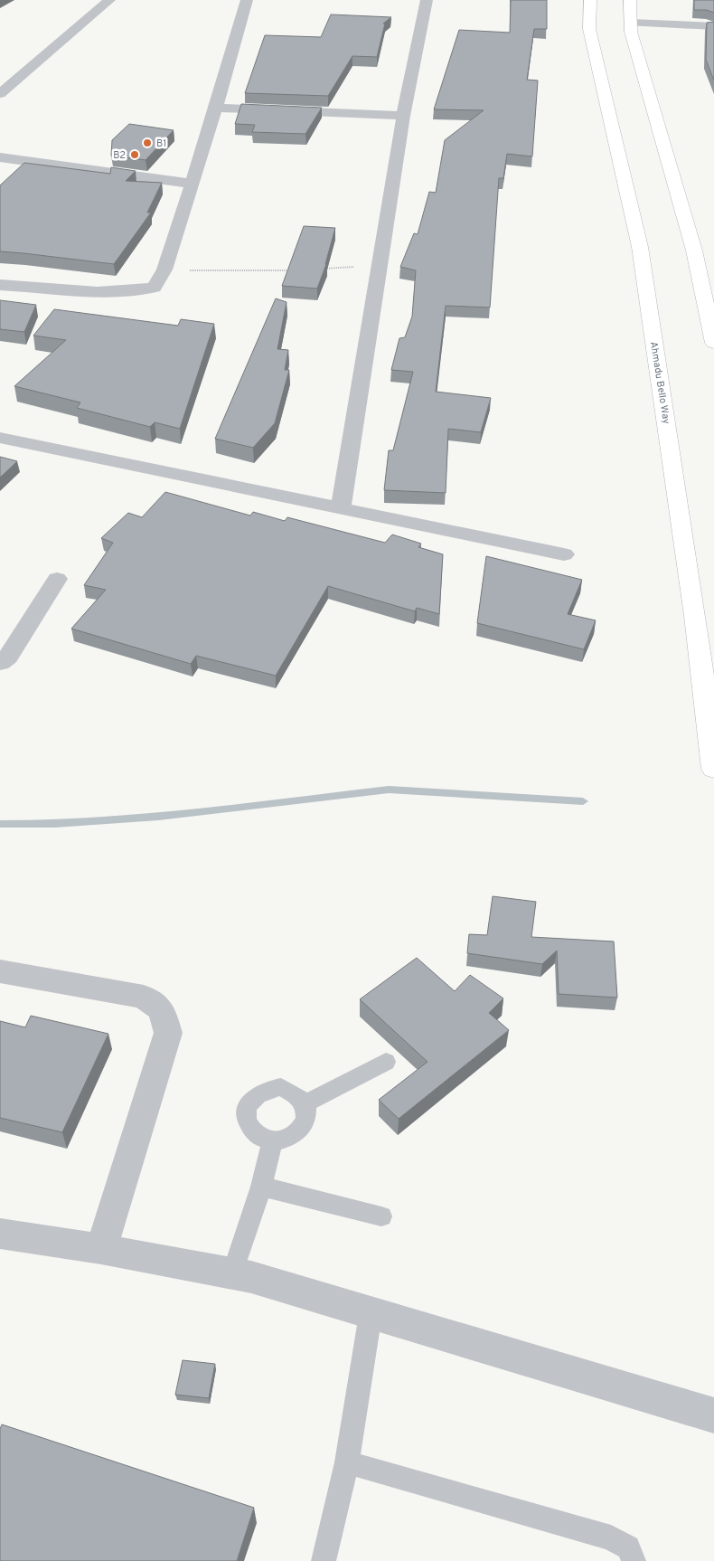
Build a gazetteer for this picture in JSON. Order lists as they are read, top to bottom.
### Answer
{
  "streets": {
    "main road": ["Ahmadu Bello Way"]
  },
  "places": ["B1", "B2"]
}
